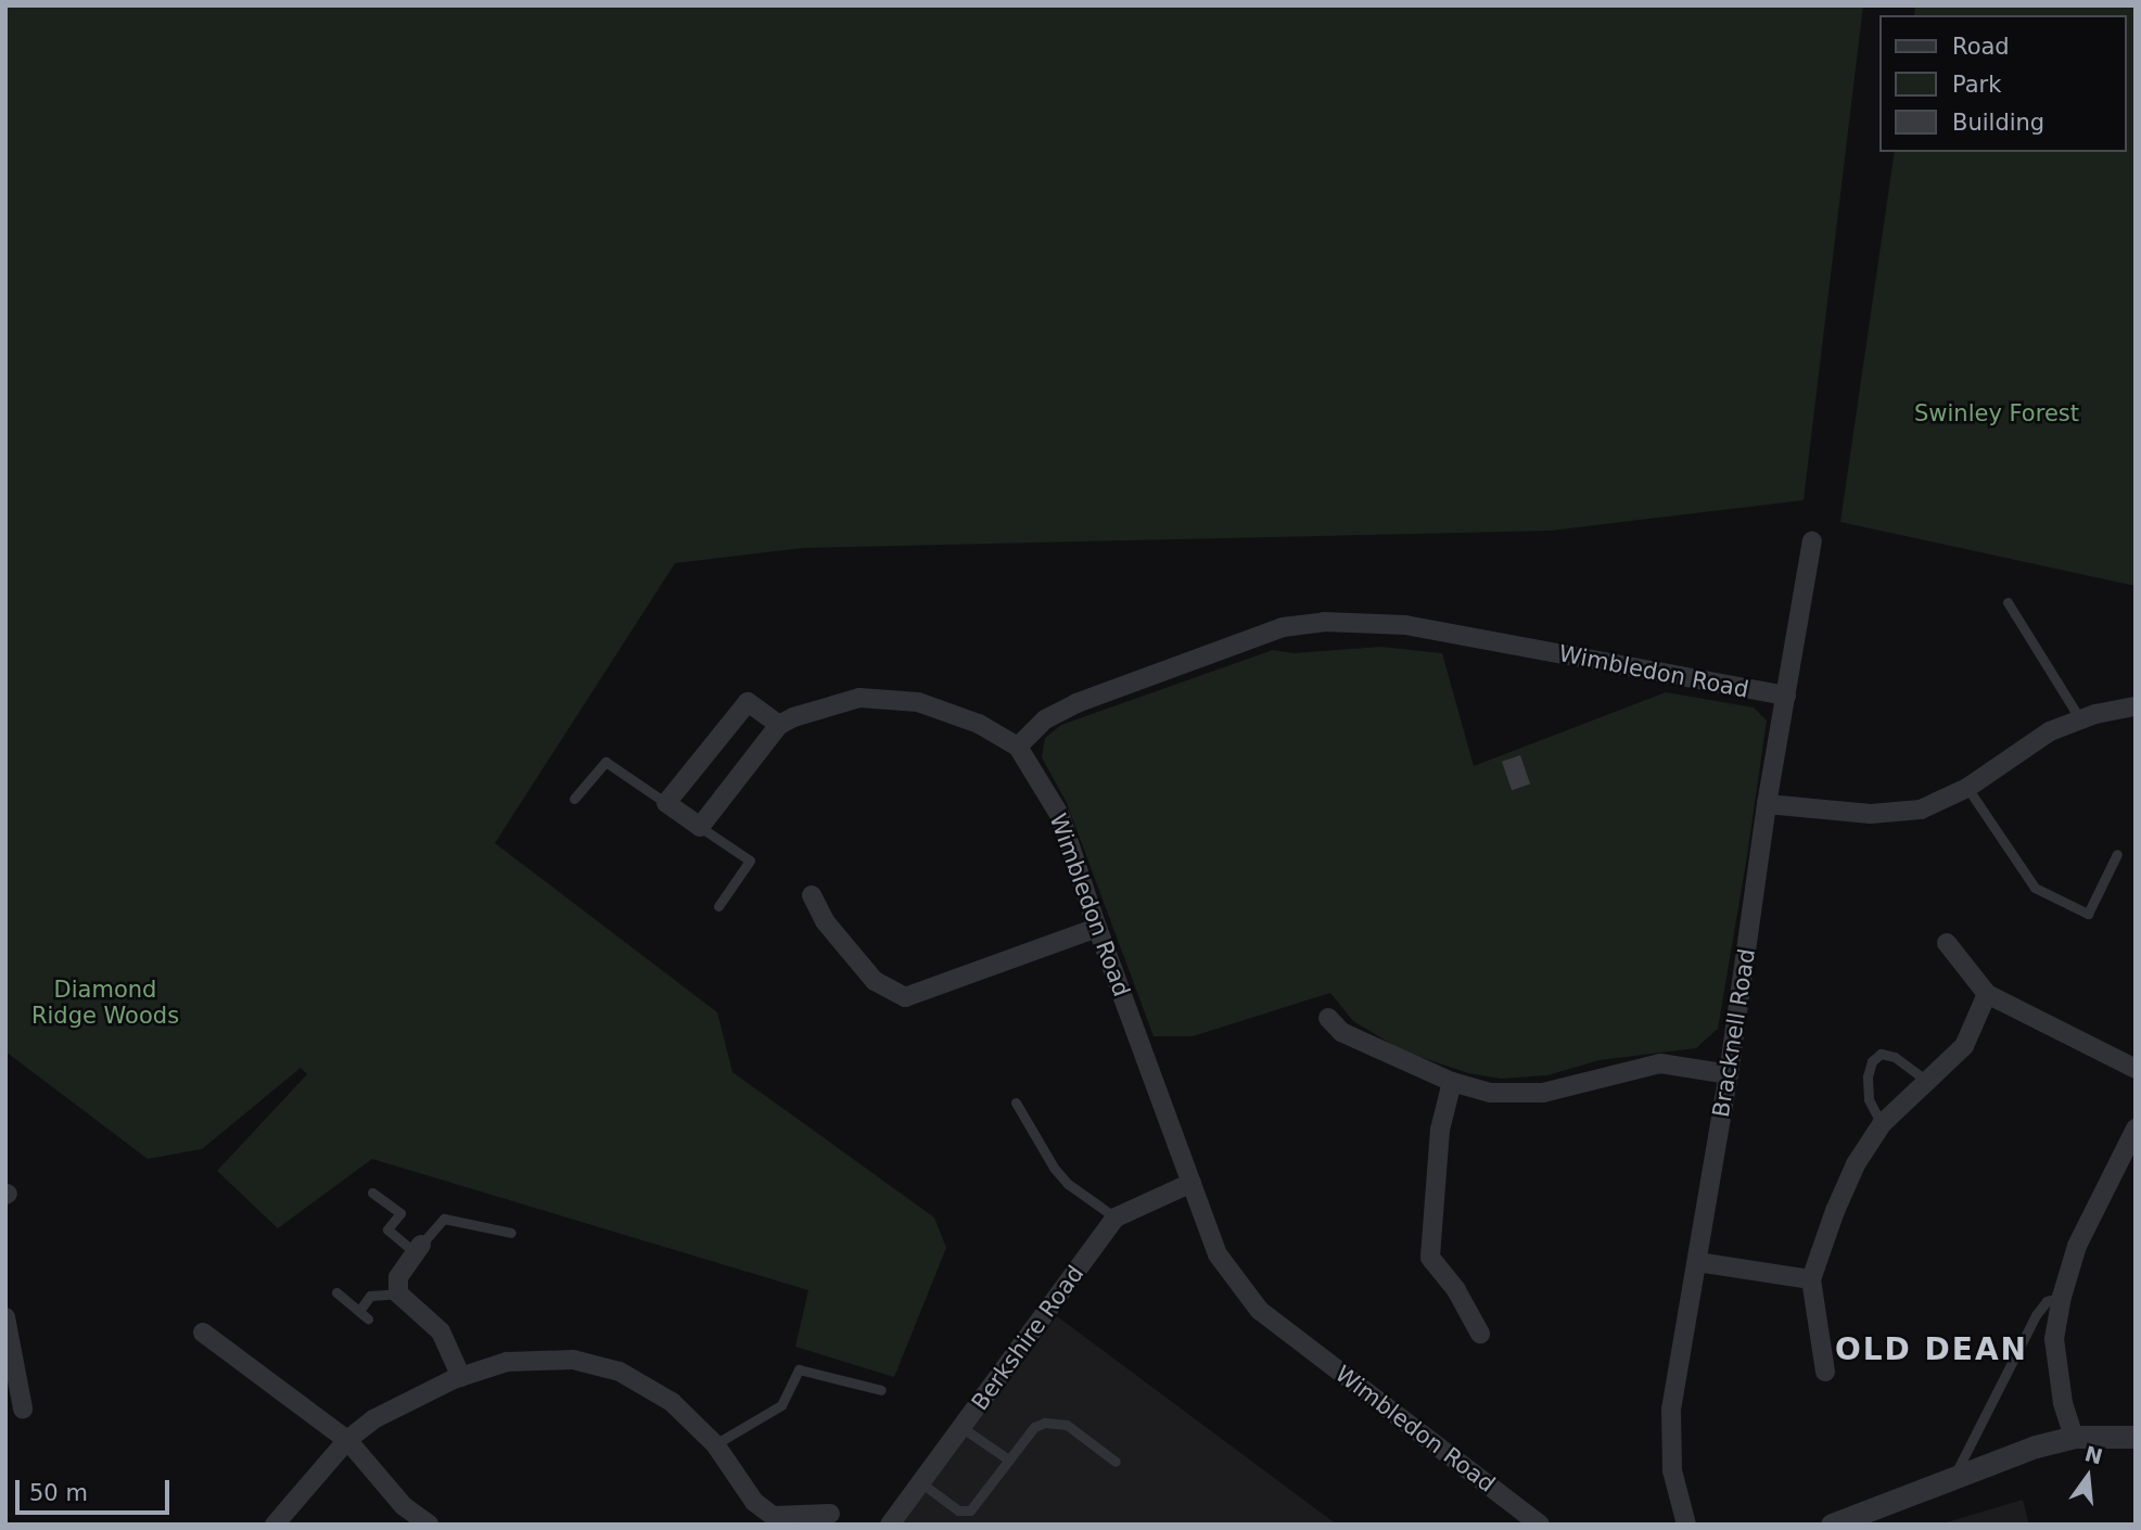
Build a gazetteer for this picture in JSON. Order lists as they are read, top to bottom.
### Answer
{
  "streets": {
    "street": ["Wimbledon Road", "Bracknell Road", "Berkshire Road"]
  },
  "crossings": [
    ["Wimbledon Road", "Bracknell Road"],
    ["Wimbledon Road", "Berkshire Road"]
  ],
  "districts": ["OLD DEAN"],
  "parks": ["Swinley Forest", "Diamond Ridge Woods"],
  "legend": ["Road", "Park", "Building"],
  "scale_bar": "50 m",
  "north": "top"
}
